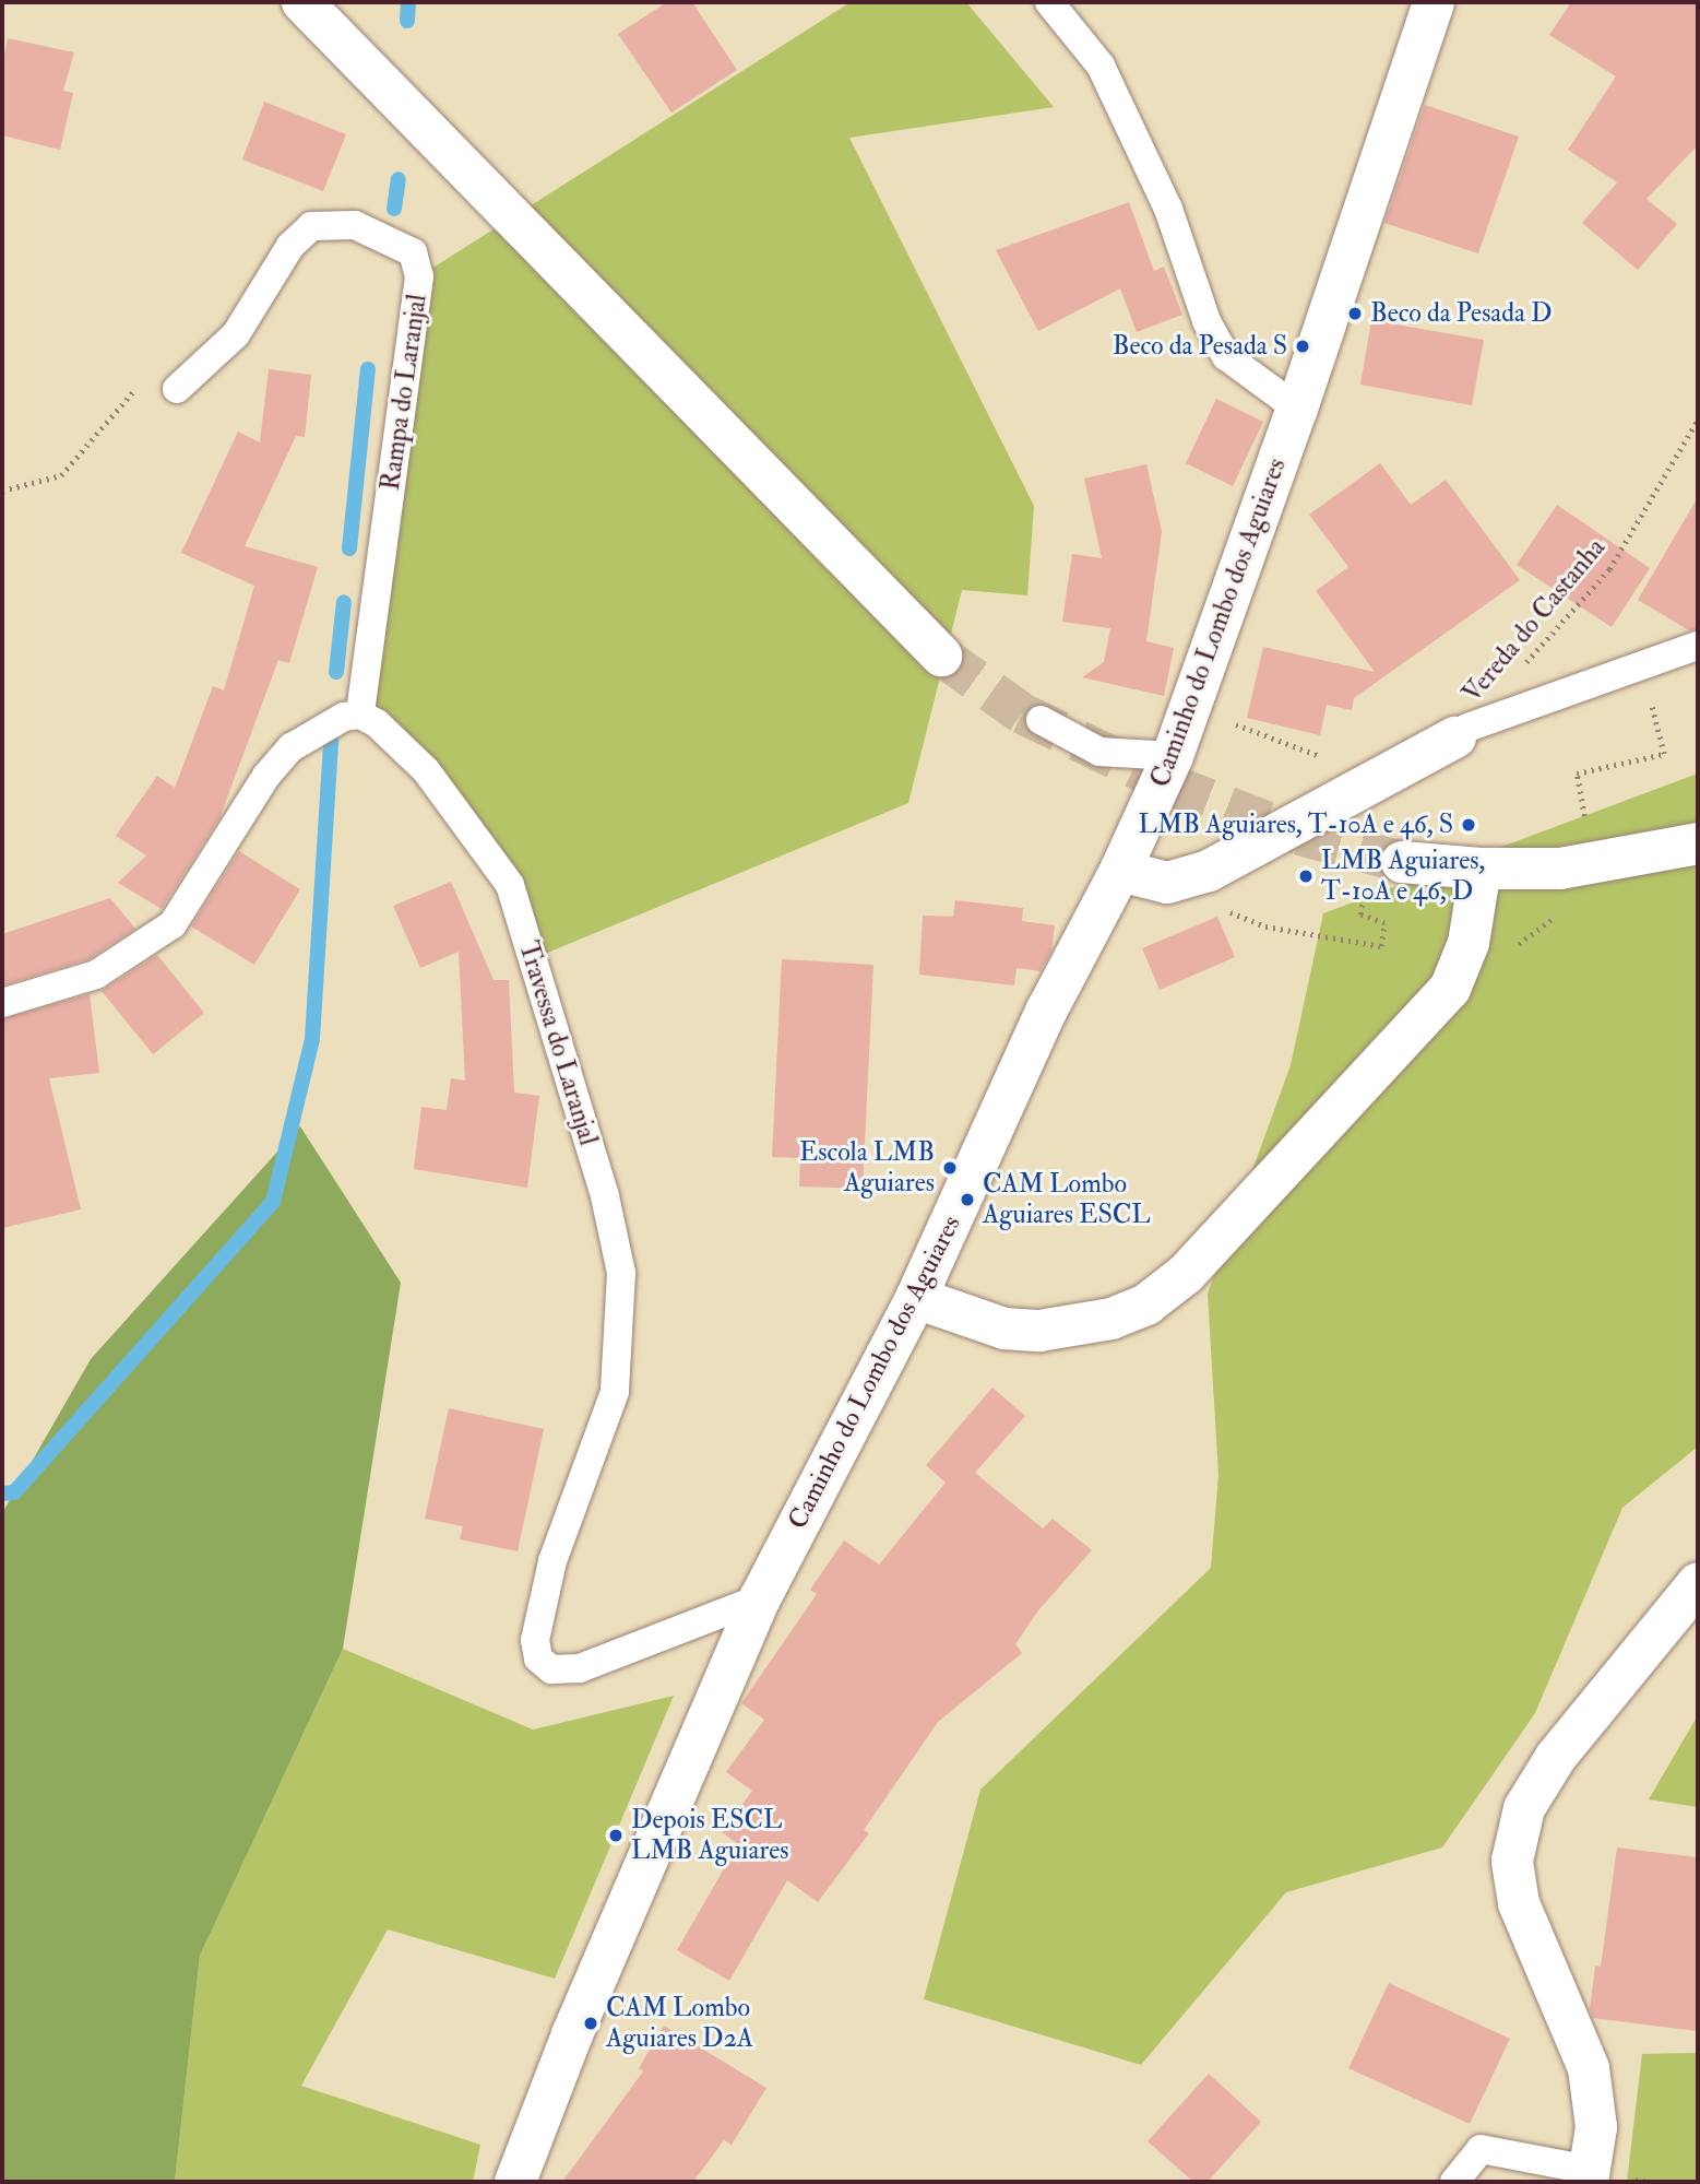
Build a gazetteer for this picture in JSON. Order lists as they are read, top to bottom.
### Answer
{
  "streets": {
    "street": ["Caminho do Lombo dos Aguiares"],
    "lane": ["Rampa do Laranjal", "Travessa do Laranjal"],
    "path": ["Vereda do Castanha"]
  },
  "crossings": [
    ["Rampa do Laranjal", "Travessa do Laranjal"],
    ["Caminho do Lombo dos Aguiares", "Travessa do Laranjal"]
  ],
  "places": [
    "Beco da Pesada D",
    "Beco da Pesada S",
    "LMB Aguiares, T-10A e 46, S",
    "LMB Aguiares, T-10A e 46, D",
    "Escola LMB Aguiares",
    "CAM Lombo Aguiares ESCL",
    "Depois ESCL LMB Aguiares",
    "CAM Lombo Aguiares D2A"
  ]
}
